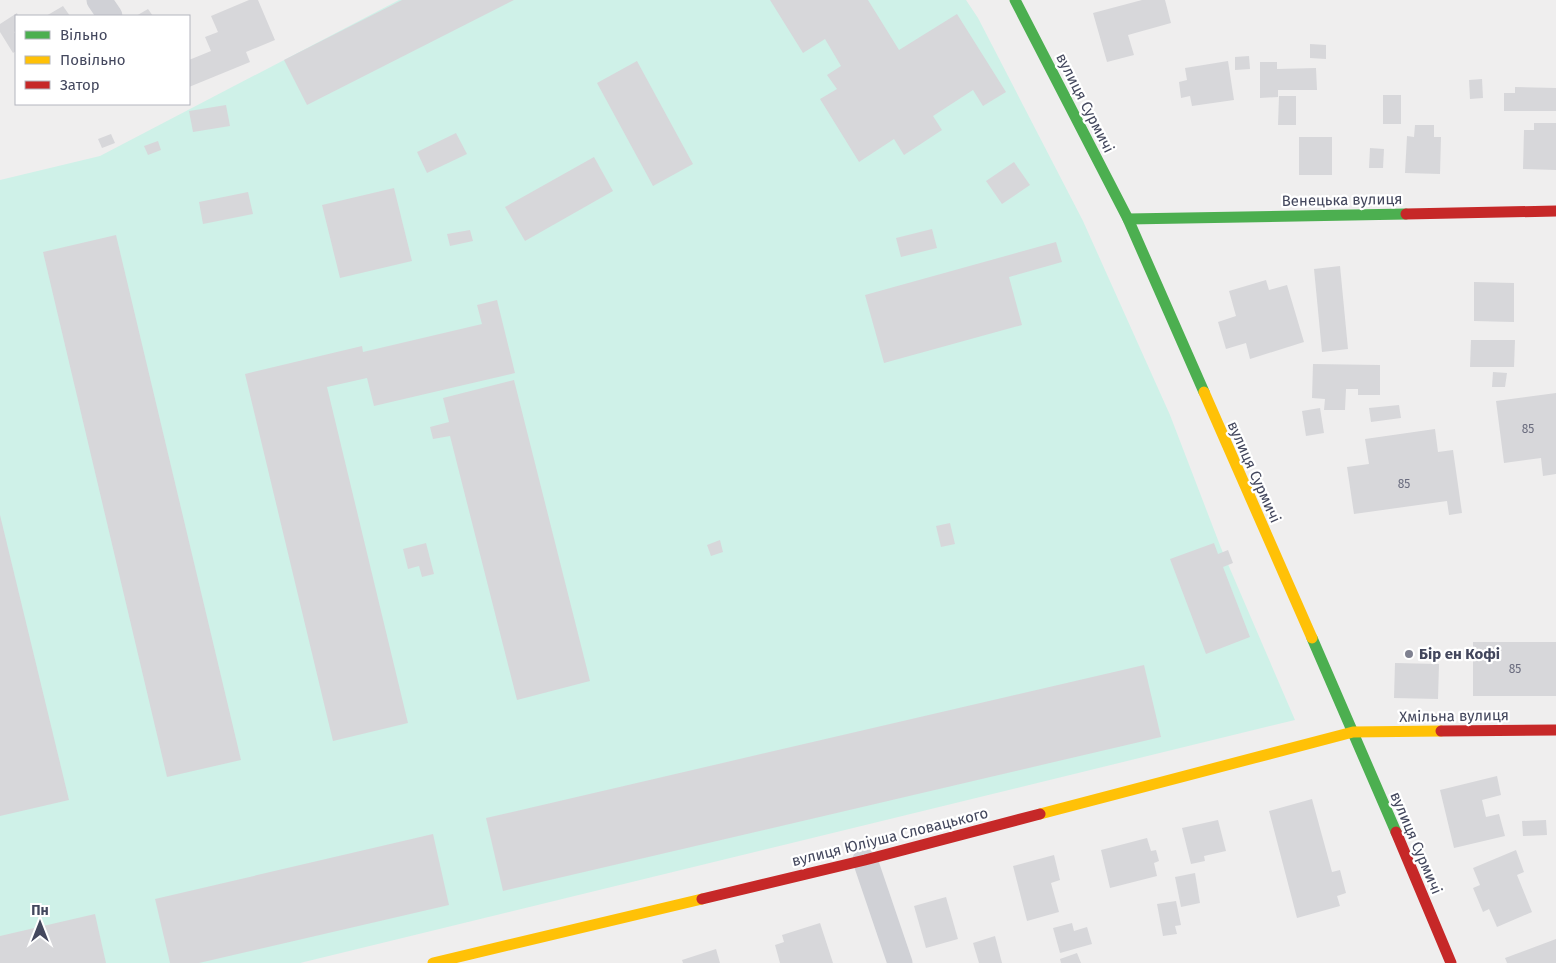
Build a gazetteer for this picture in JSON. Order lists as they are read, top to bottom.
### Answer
{
  "streets": {
    "street": [
      "вулиця Сурмичі",
      "Венецька вулиця",
      "Хмільна вулиця",
      "вулиця Юліуша Словацького"
    ]
  },
  "crossings": [
    ["вулиця Сурмичі", "Венецька вулиця"],
    ["вулиця Сурмичі", "Хмільна вулиця"],
    ["вулиця Сурмичі", "вулиця Юліуша Словацького"],
    ["Хмільна вулиця", "вулиця Юліуша Словацького"]
  ],
  "places": ["Бір ен Кофі"],
  "house_numbers": ["85", "85", "85"],
  "legend": ["Вільно", "Повільно", "Затор"],
  "north": "top"
}
